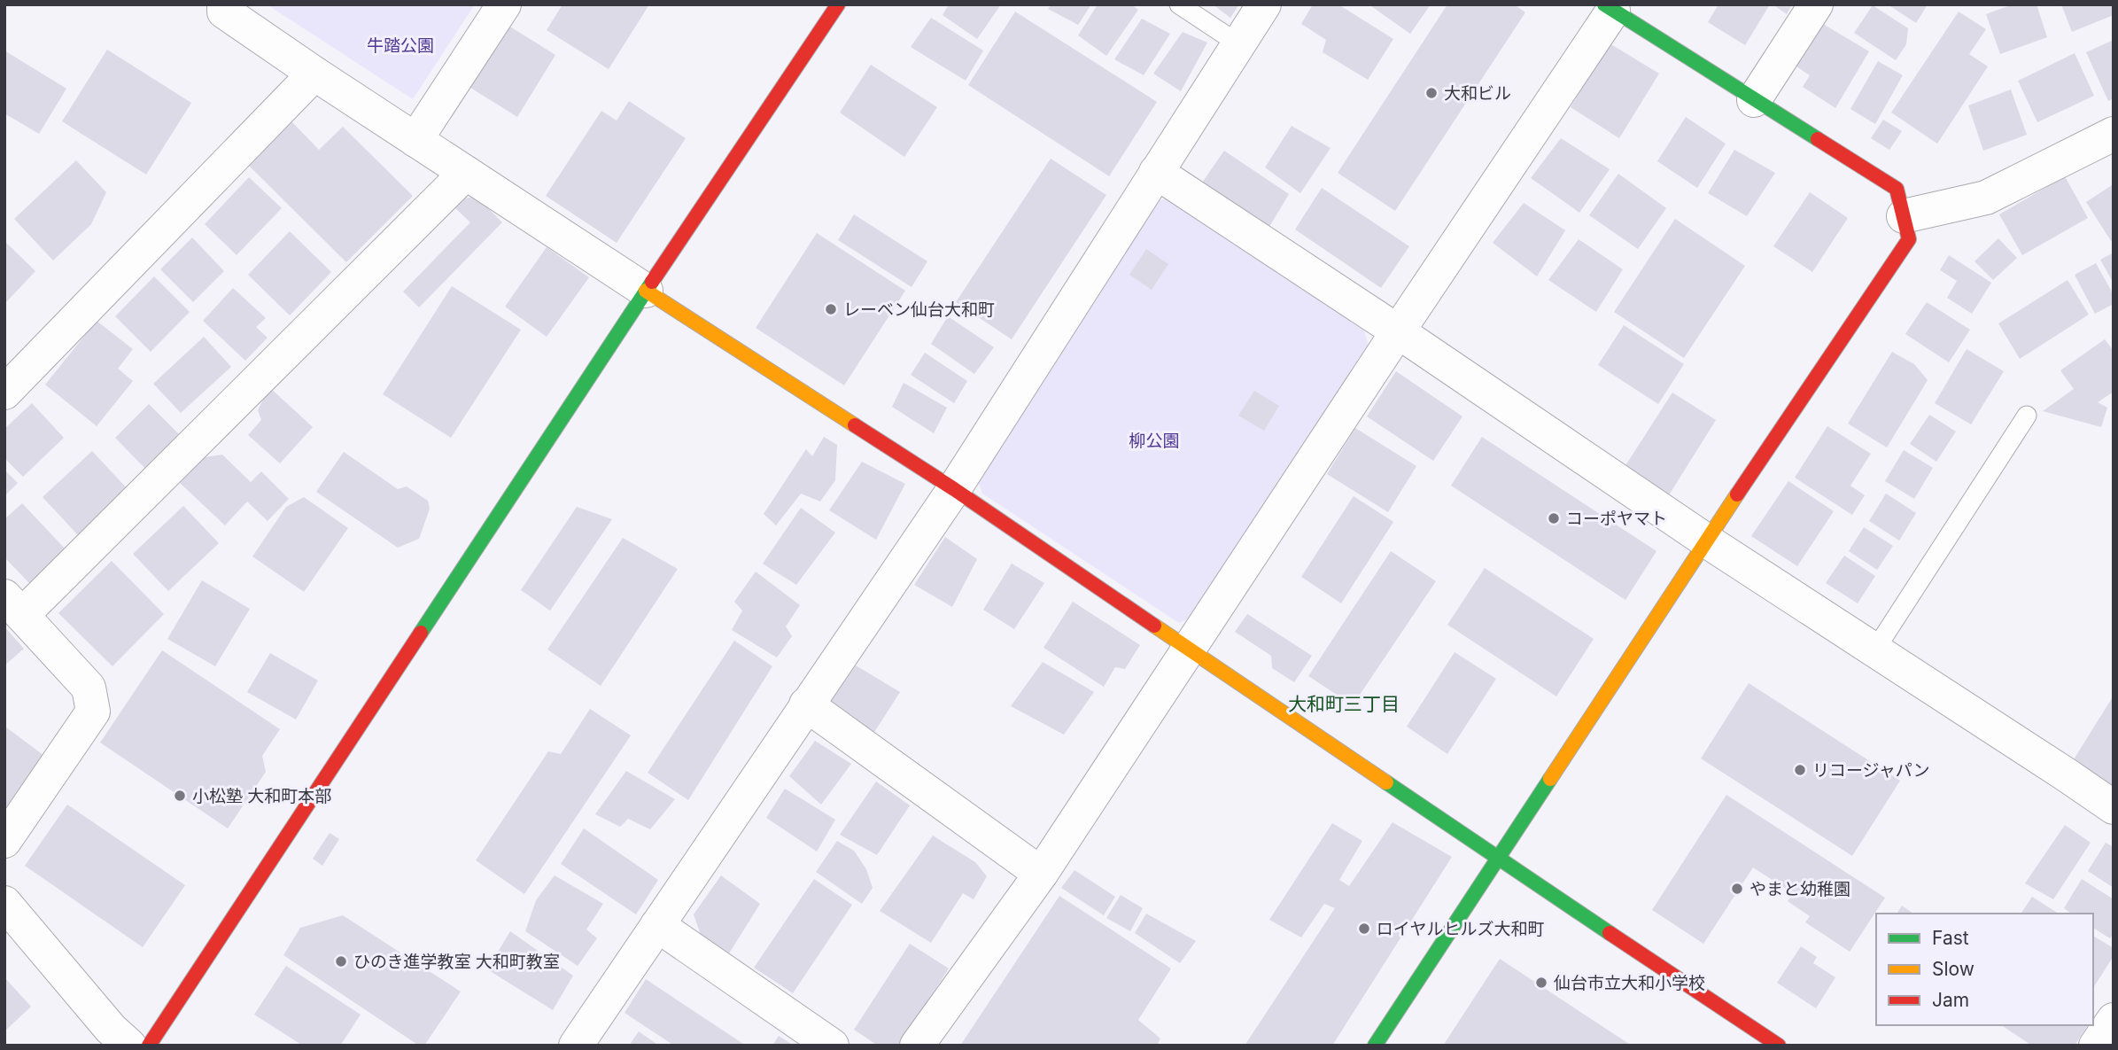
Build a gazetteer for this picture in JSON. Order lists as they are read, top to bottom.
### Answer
{
  "districts": ["大和町三丁目"],
  "parks": ["牛踏公園", "柳公園"],
  "places": [
    "大和ビル",
    "レーベン仙台大和町",
    "コーポヤマト",
    "リコージャパン",
    "小松塾 大和町本部",
    "やまと幼稚園",
    "ロイヤルヒルズ大和町",
    "ひのき進学教室 大和町教室",
    "仙台市立大和小学校"
  ],
  "legend": ["Fast", "Slow", "Jam"]
}
